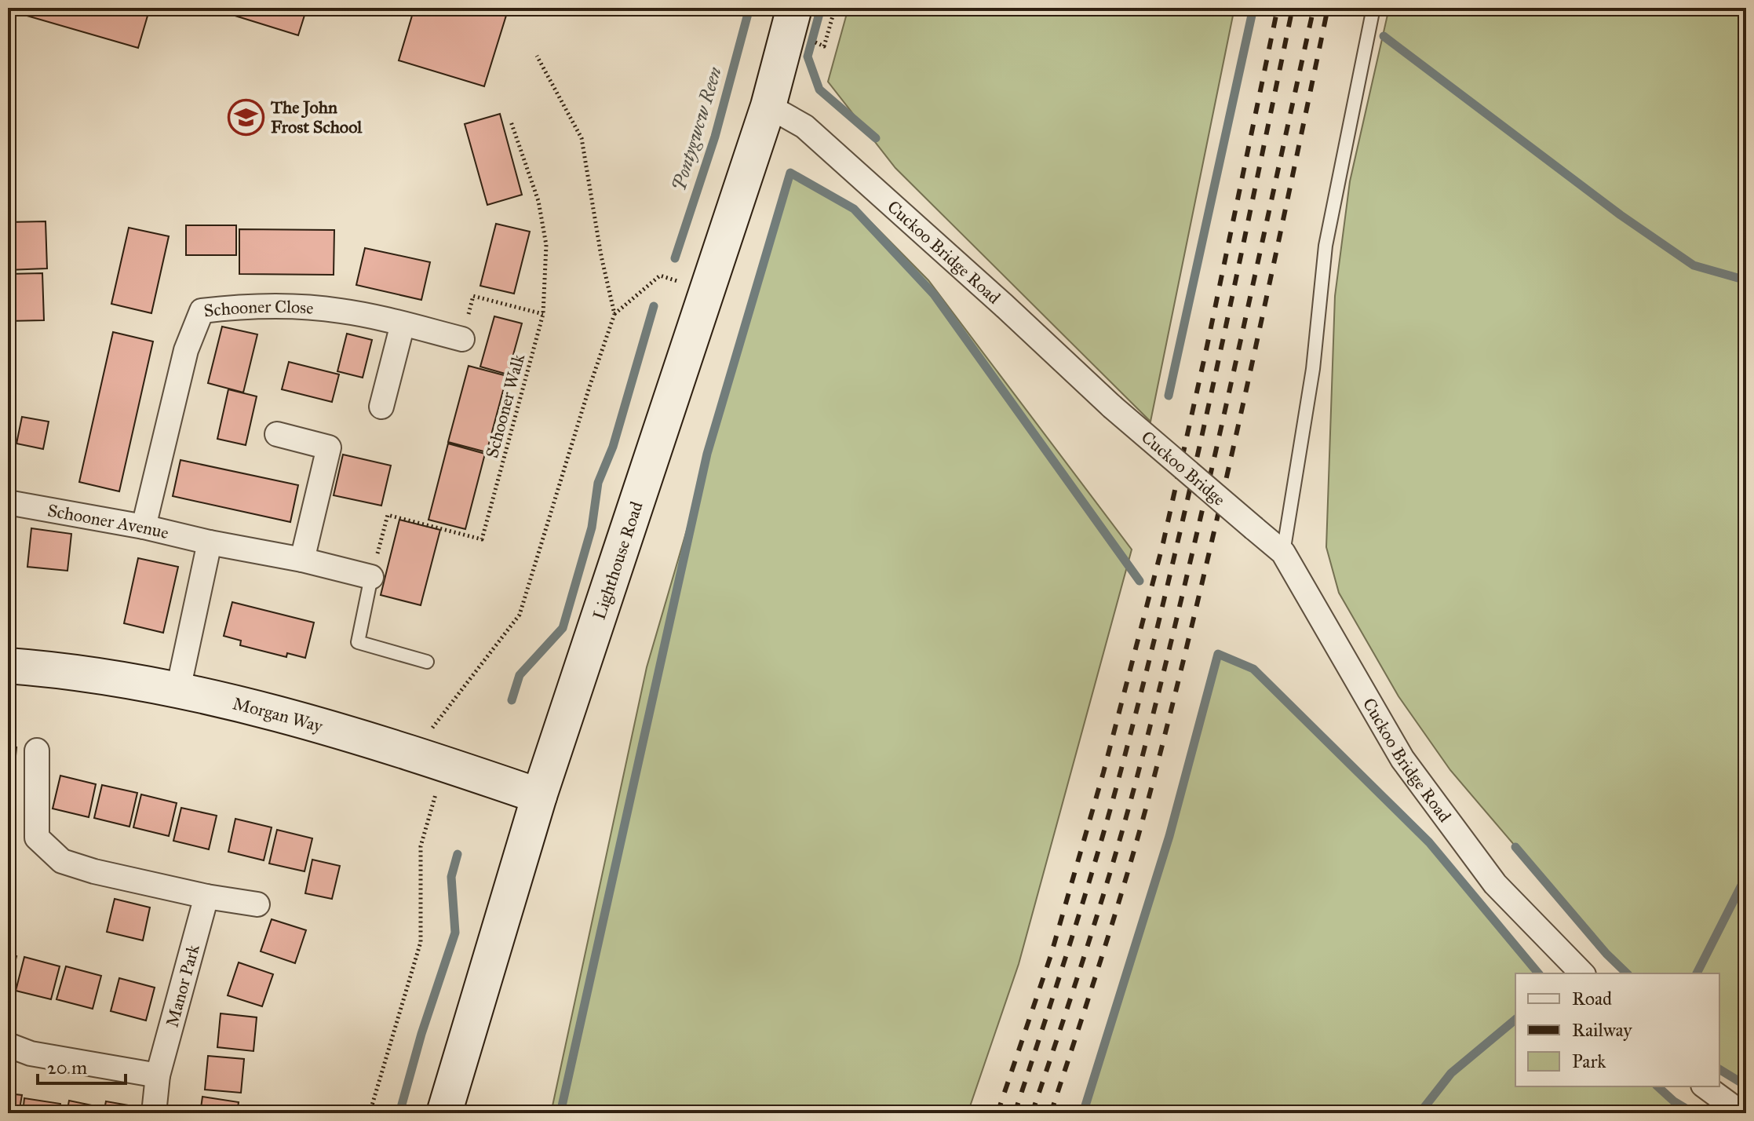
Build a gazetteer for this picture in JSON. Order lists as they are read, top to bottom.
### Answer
{
  "streets": {
    "main road": ["Lighthouse Road", "Morgan Way"],
    "street": [
      "Cuckoo Bridge Road",
      "Schooner Close",
      "Cuckoo Bridge",
      "Schooner Avenue",
      "Manor Park"
    ],
    "path": ["Schooner Walk"]
  },
  "crossings": [
    ["Cuckoo Bridge Road", "Cuckoo Bridge"],
    ["Cuckoo Bridge Road", "Lighthouse Road"],
    ["Schooner Close", "Schooner Avenue"],
    ["Schooner Walk", "Schooner Avenue"],
    ["Lighthouse Road", "Morgan Way"]
  ],
  "water": ["Pontygwcw Reen"],
  "places": {
    "school or university": ["The John Frost School"]
  },
  "legend": ["Road", "Railway", "Park"],
  "scale_bar": "20 m"
}
